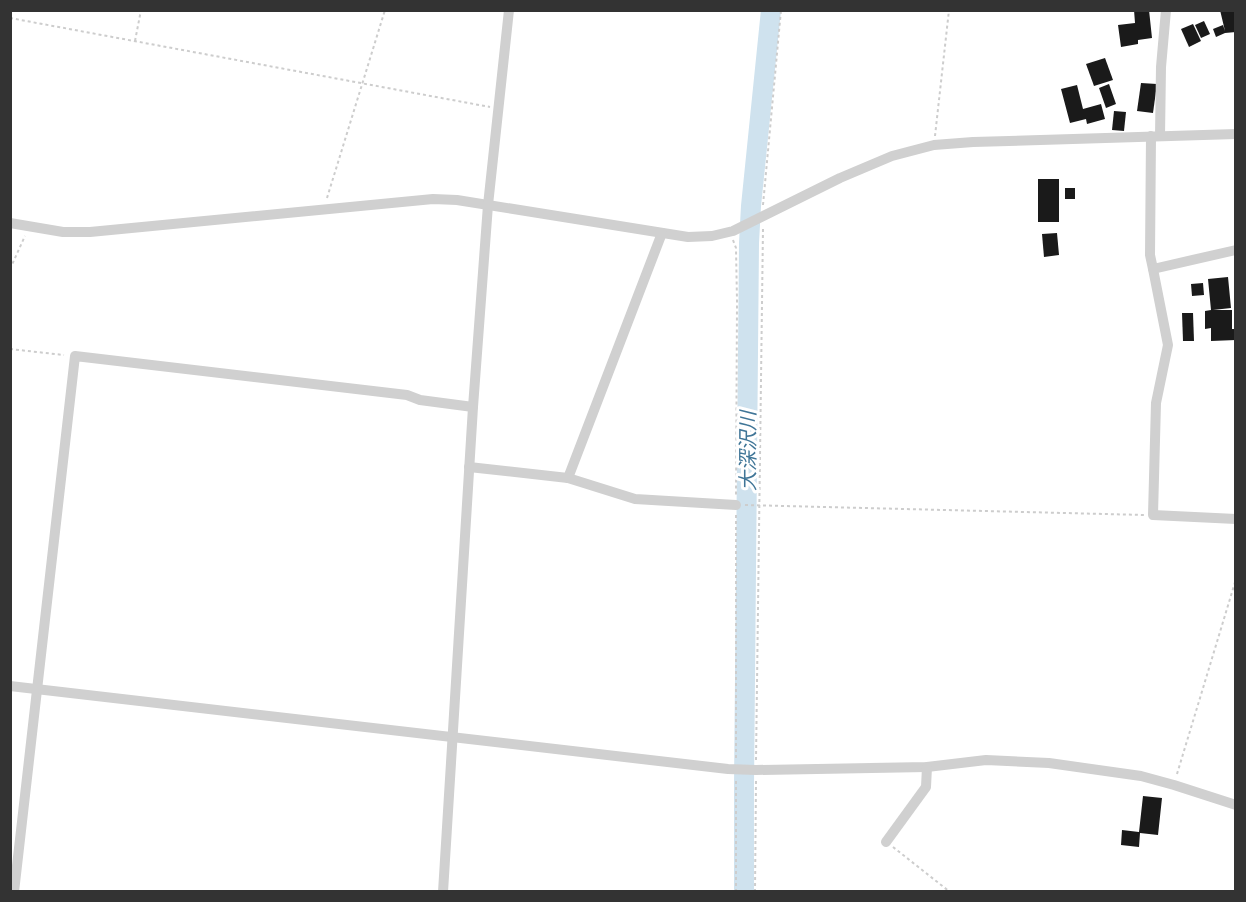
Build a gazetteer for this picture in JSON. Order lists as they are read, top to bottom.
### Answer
{
  "water": ["大深沢川"]
}
